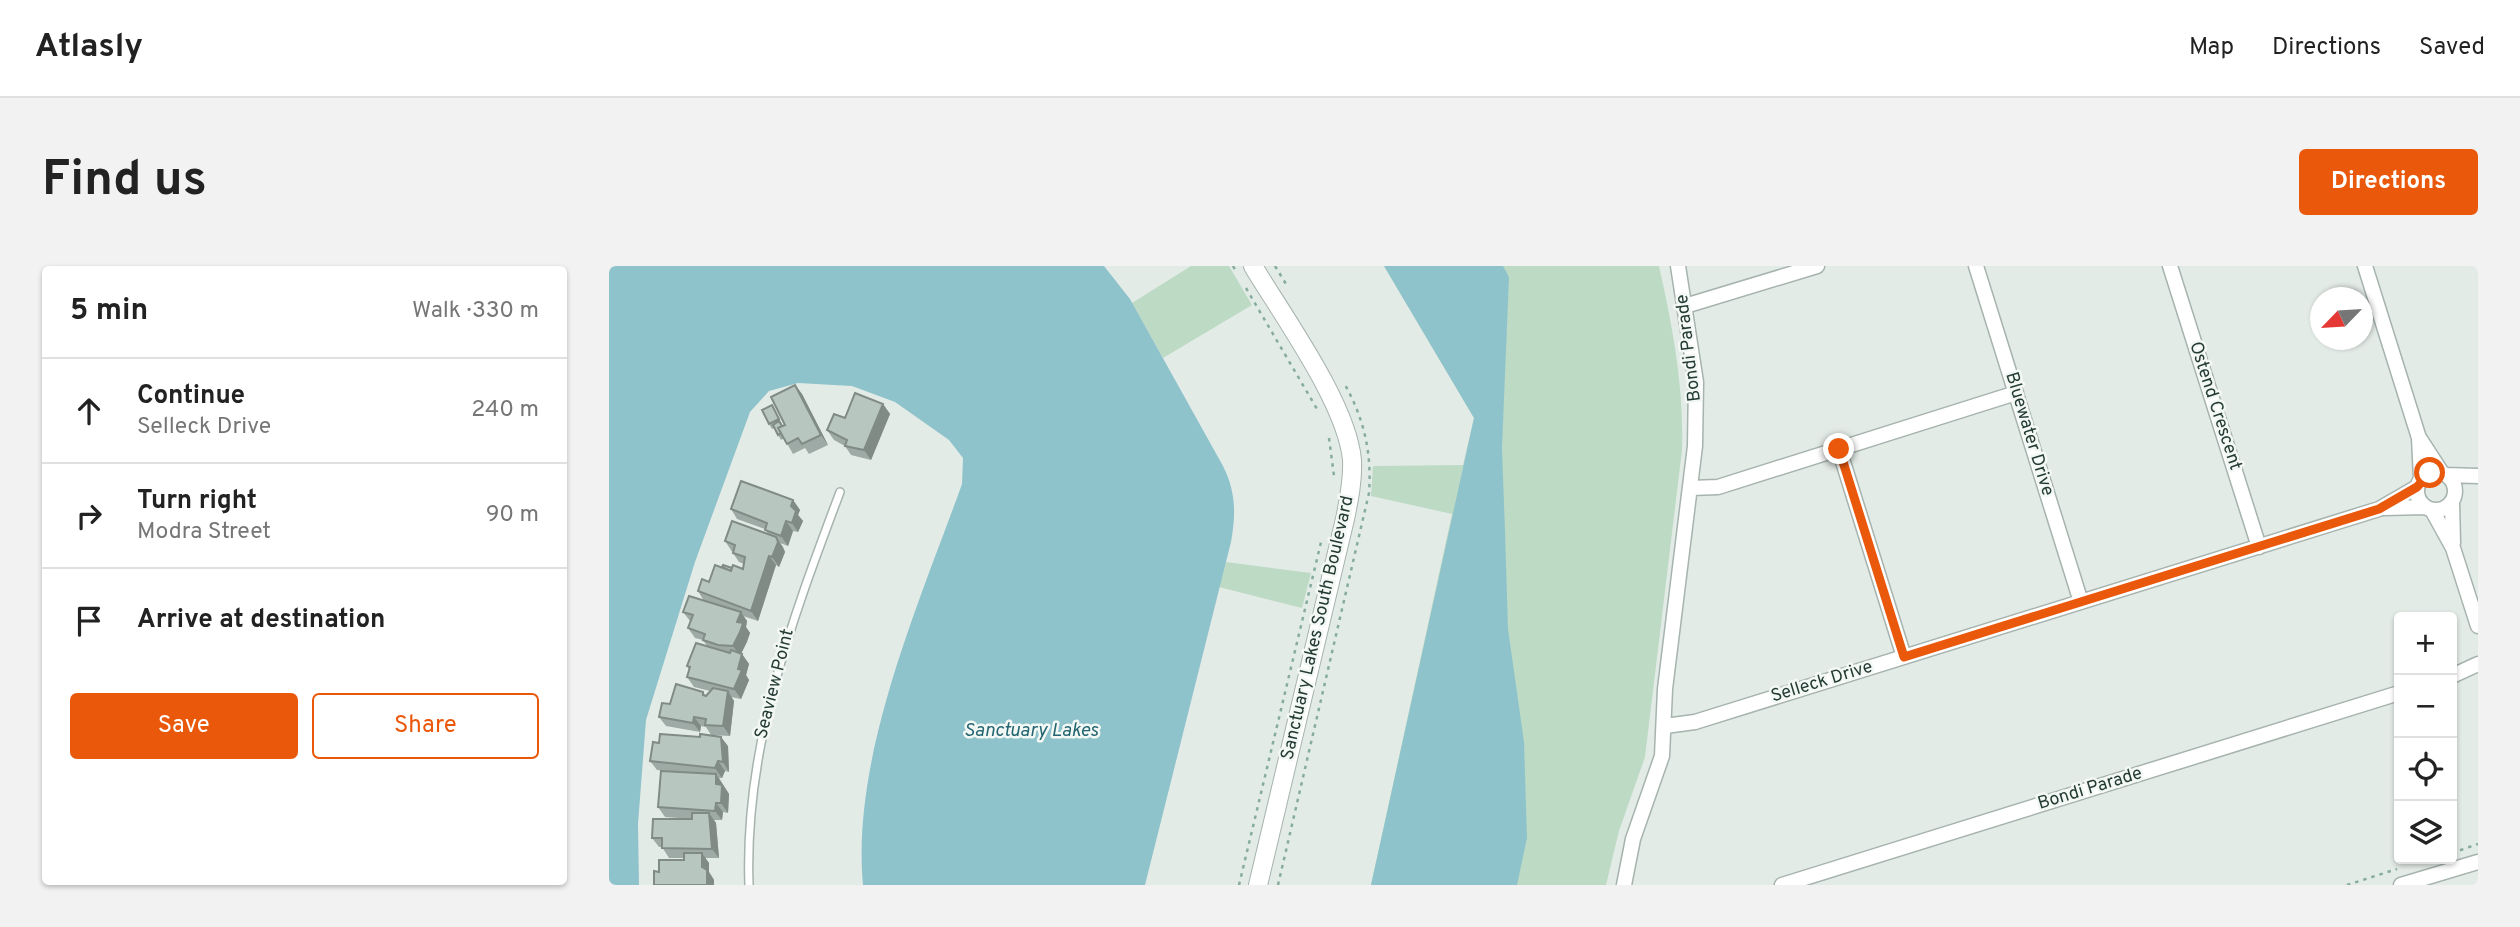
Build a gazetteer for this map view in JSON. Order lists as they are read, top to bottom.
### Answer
{
  "streets": {
    "street": [
      "Bondi Parade",
      "Ostend Crescent",
      "Bluewater Drive",
      "Sanctuary Lakes South Boulevard",
      "Selleck Drive"
    ],
    "lane": ["Seaview Point"]
  },
  "crossings": [
    ["Bondi Parade", "Selleck Drive"],
    ["Ostend Crescent", "Selleck Drive"],
    ["Bluewater Drive", "Selleck Drive"]
  ],
  "water": ["Sanctuary Lakes"],
  "north": "bottom left",
  "page": {
    "header": "Atlasly",
    "nav": ["Map", "Directions", "Saved"],
    "buttons": [
      "Directions",
      ["Save", "Share"]
    ],
    "title": "Find us",
    "heading": ["5 min", "Walk · 330 m"],
    "list": [
      ["Continue", "Selleck Drive", "240 m"],
      ["Turn right", "Modra Street", "90 m"],
      "Arrive at destination"
    ],
    "map_buttons": ["+", "−"]
  }
}
